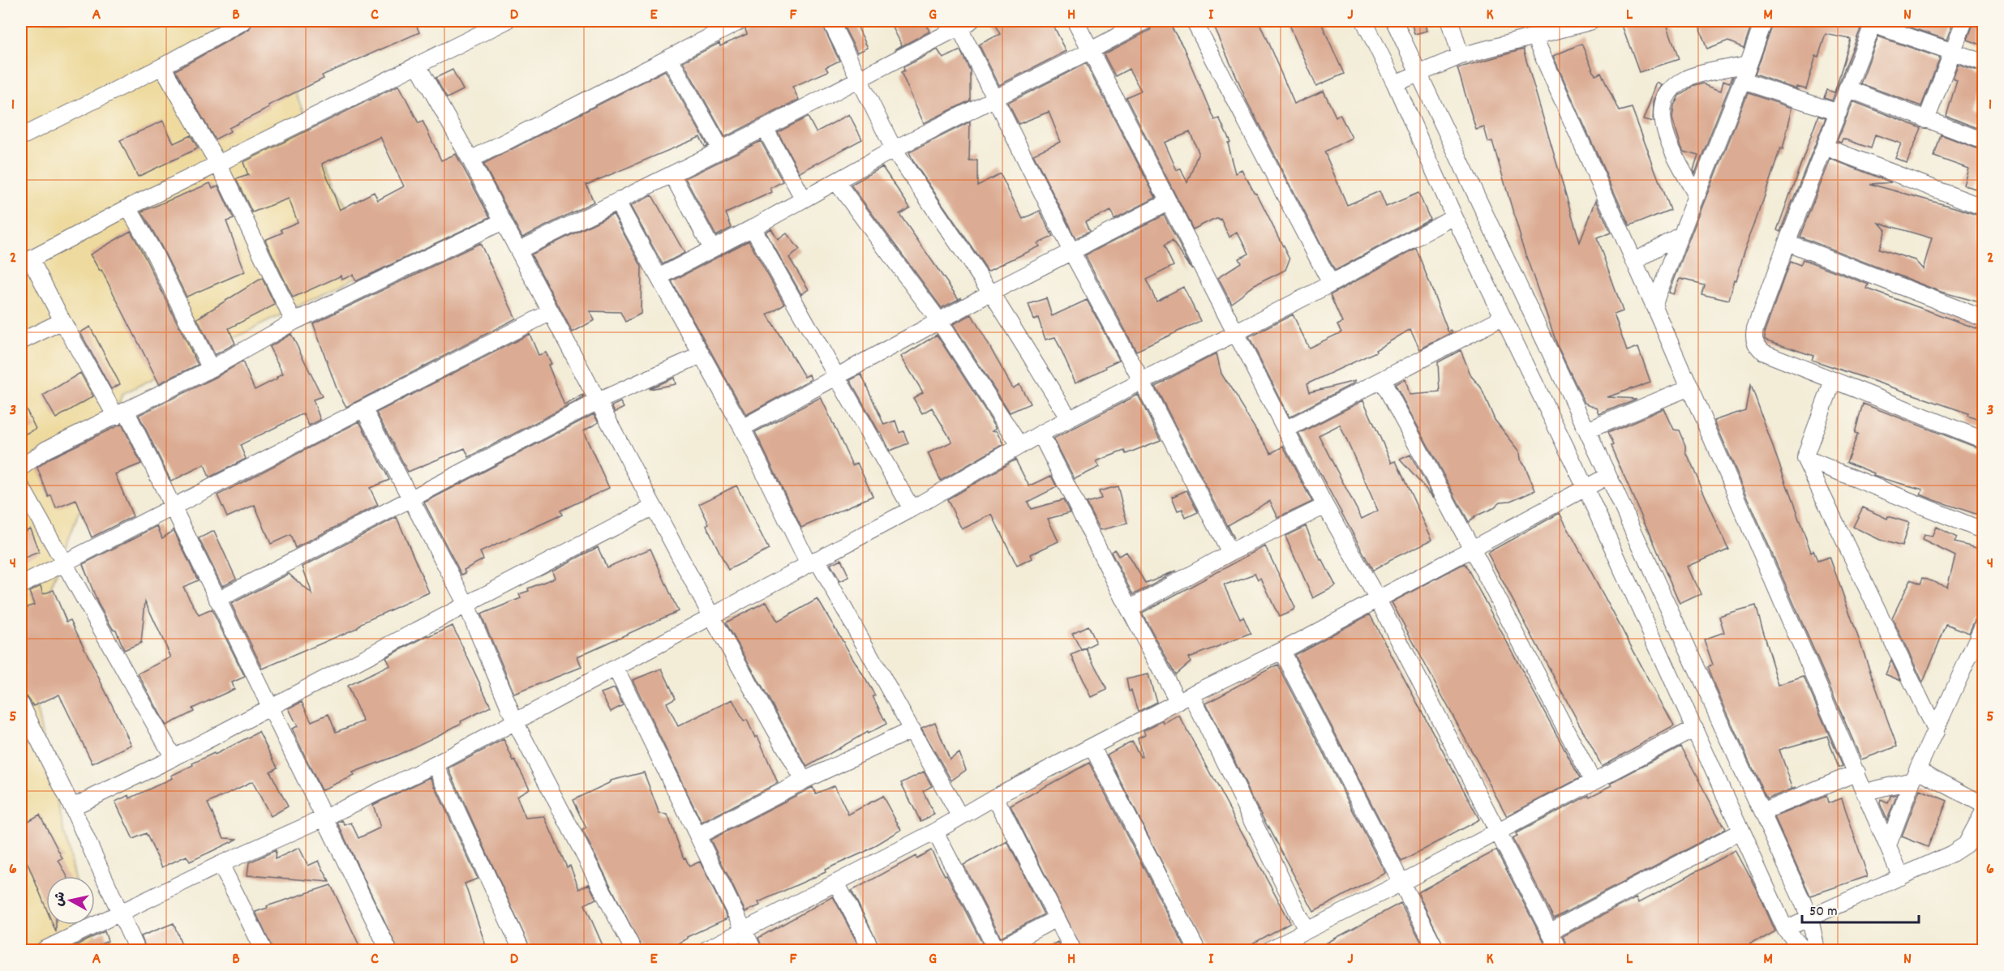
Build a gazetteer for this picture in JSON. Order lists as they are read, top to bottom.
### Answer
{
  "scale_bar": "50 m",
  "north": "left",
  "grid": {
    "columns": [
      "A",
      "B",
      "C",
      "D",
      "E",
      "F",
      "G",
      "H",
      "I",
      "J",
      "K",
      "L",
      "M",
      "N"
    ],
    "rows": [
      "1",
      "2",
      "3",
      "4",
      "5",
      "6"
    ]
  }
}
